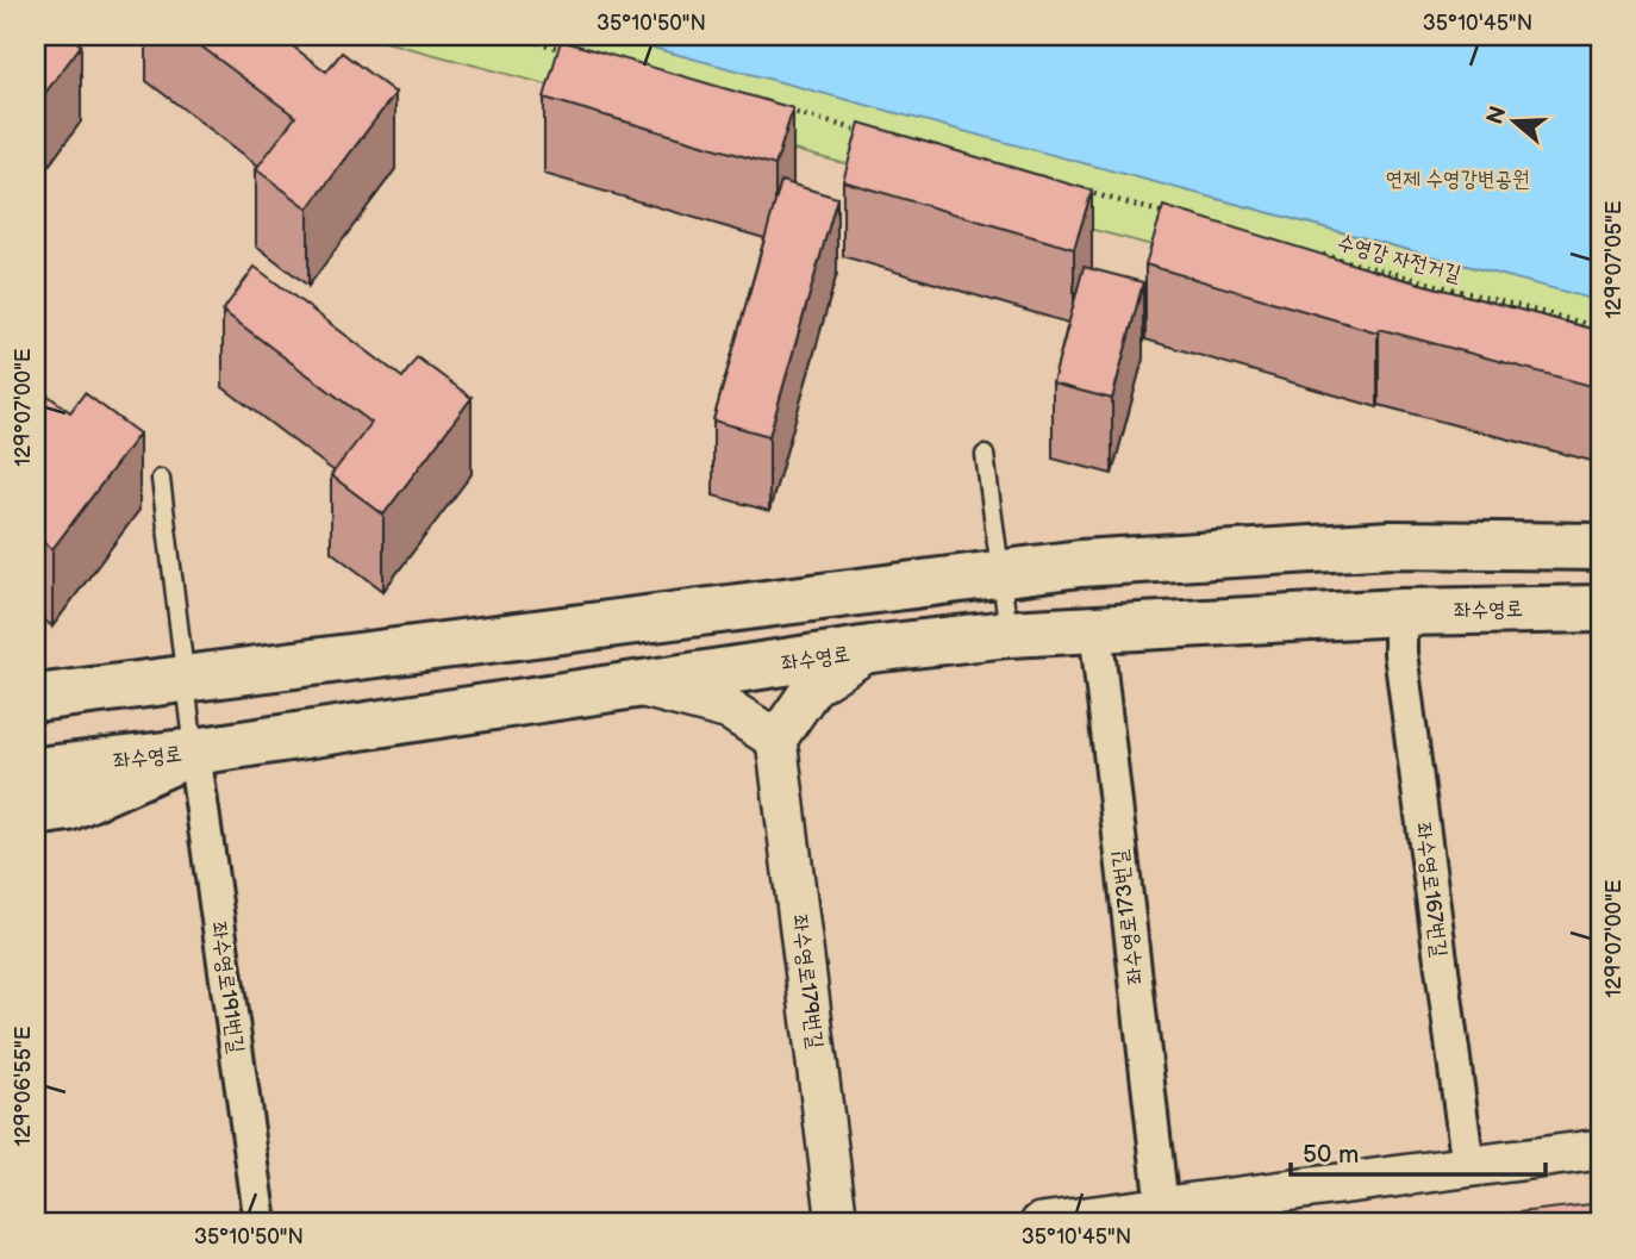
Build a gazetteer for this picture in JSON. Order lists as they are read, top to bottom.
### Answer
{
  "streets": {
    "main road": ["좌수영로"],
    "street": [
      "좌수영로167번길",
      "좌수영로173번길",
      "좌수영로179번길",
      "좌수영로191번길"
    ],
    "path": ["수영강 자전거길"]
  },
  "crossings": [
    ["좌수영로", "좌수영로167번길"],
    ["좌수영로", "좌수영로173번길"],
    ["좌수영로", "좌수영로191번길"]
  ],
  "parks": ["연제 수영강변공원"],
  "scale_bar": "50 m",
  "north": "left",
  "coordinates": [
    "35°10'50\"N",
    "35°10'45\"N",
    "129°07'05\"E",
    "129°07'00\"E",
    "129°06'55\"E"
  ]
}
